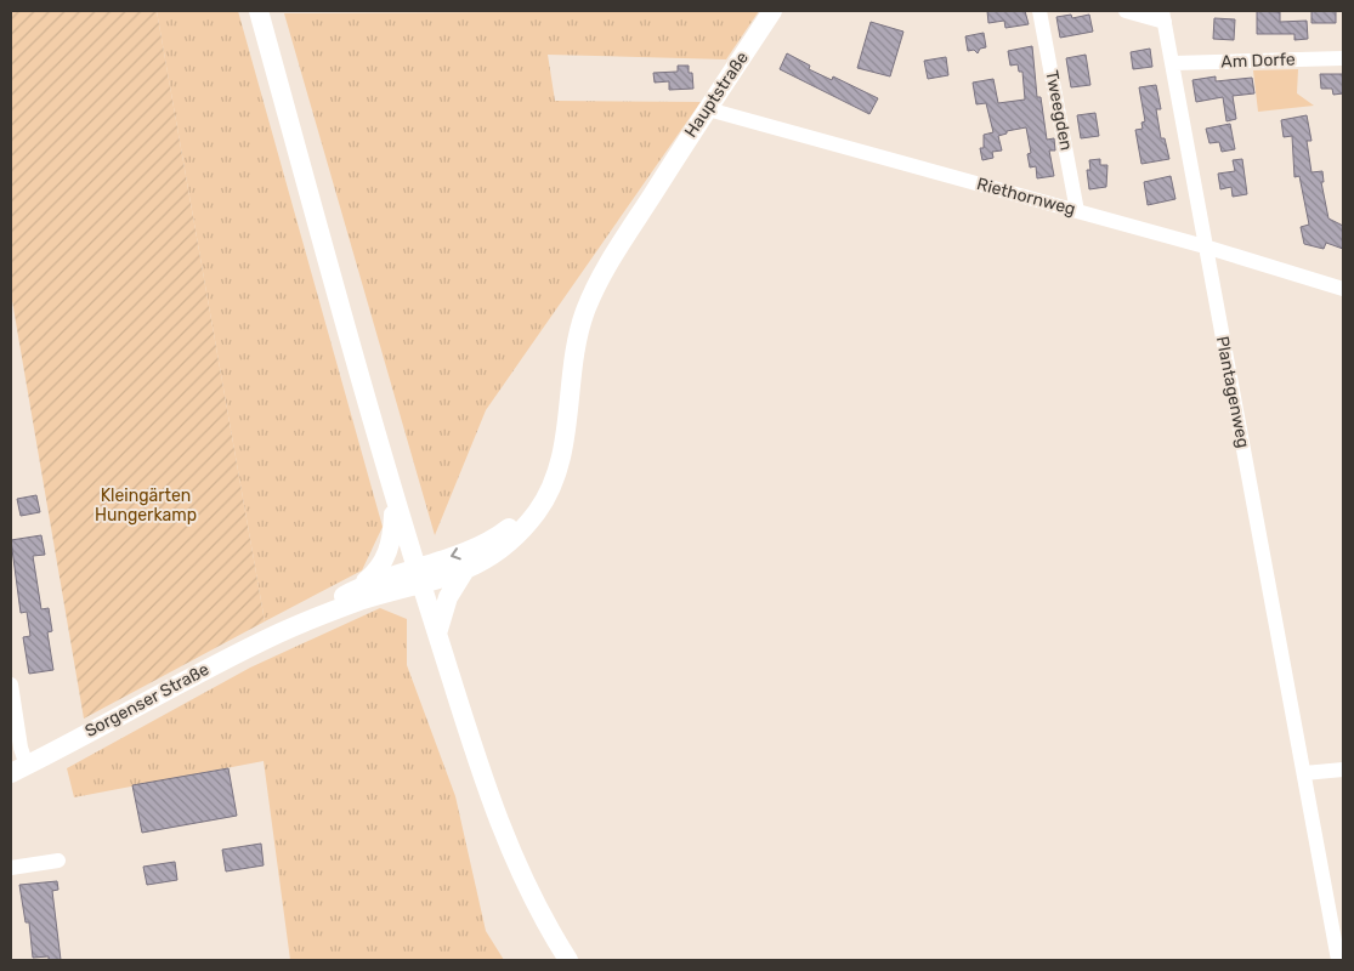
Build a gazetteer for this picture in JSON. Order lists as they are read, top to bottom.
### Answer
{
  "streets": {
    "main road": ["Hauptstraße", "Sorgenser Straße"],
    "street": [
      "Am Dorfe",
      "Tweegden",
      "Riethornweg",
      "Plantagenweg"
    ]
  },
  "crossings": [
    ["Am Dorfe", "Plantagenweg"],
    ["Hauptstraße", "Riethornweg"],
    ["Tweegden", "Riethornweg"],
    ["Riethornweg", "Plantagenweg"]
  ],
  "parks": ["Kleingärten Hungerkamp"]
}
